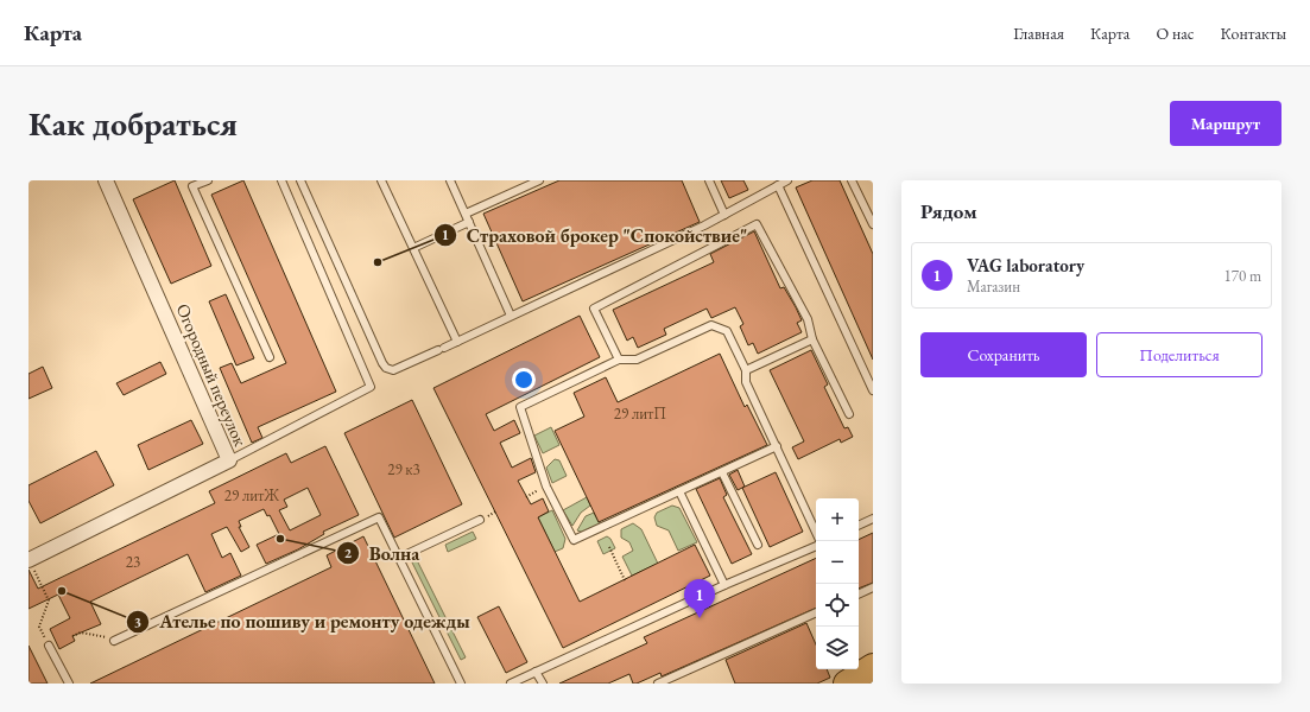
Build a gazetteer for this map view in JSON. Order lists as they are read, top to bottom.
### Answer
{
  "streets": {
    "street": ["Огородный переулок"]
  },
  "places": ["Страховой брокер \"Спокойствие\"", "Волна", "Ателье по пошиву и ремонту одежды"],
  "house_numbers": [
    "29 литП",
    "29 к3",
    "29 литЖ",
    "23"
  ],
  "page": {
    "header": "Карта",
    "nav": [
      "Главная",
      "Карта",
      "О нас",
      "Контакты"
    ],
    "buttons": [
      "Маршрут",
      ["Сохранить", "Поделиться"]
    ],
    "title": "Как добраться",
    "heading": "Рядом",
    "list": [
      {
        "mark": "1",
        "name": "VAG laboratory",
        "note": "Магазин",
        "value": "170 m"
      }
    ],
    "map_buttons": ["+", "−"],
    "pins": "1"
  }
}
